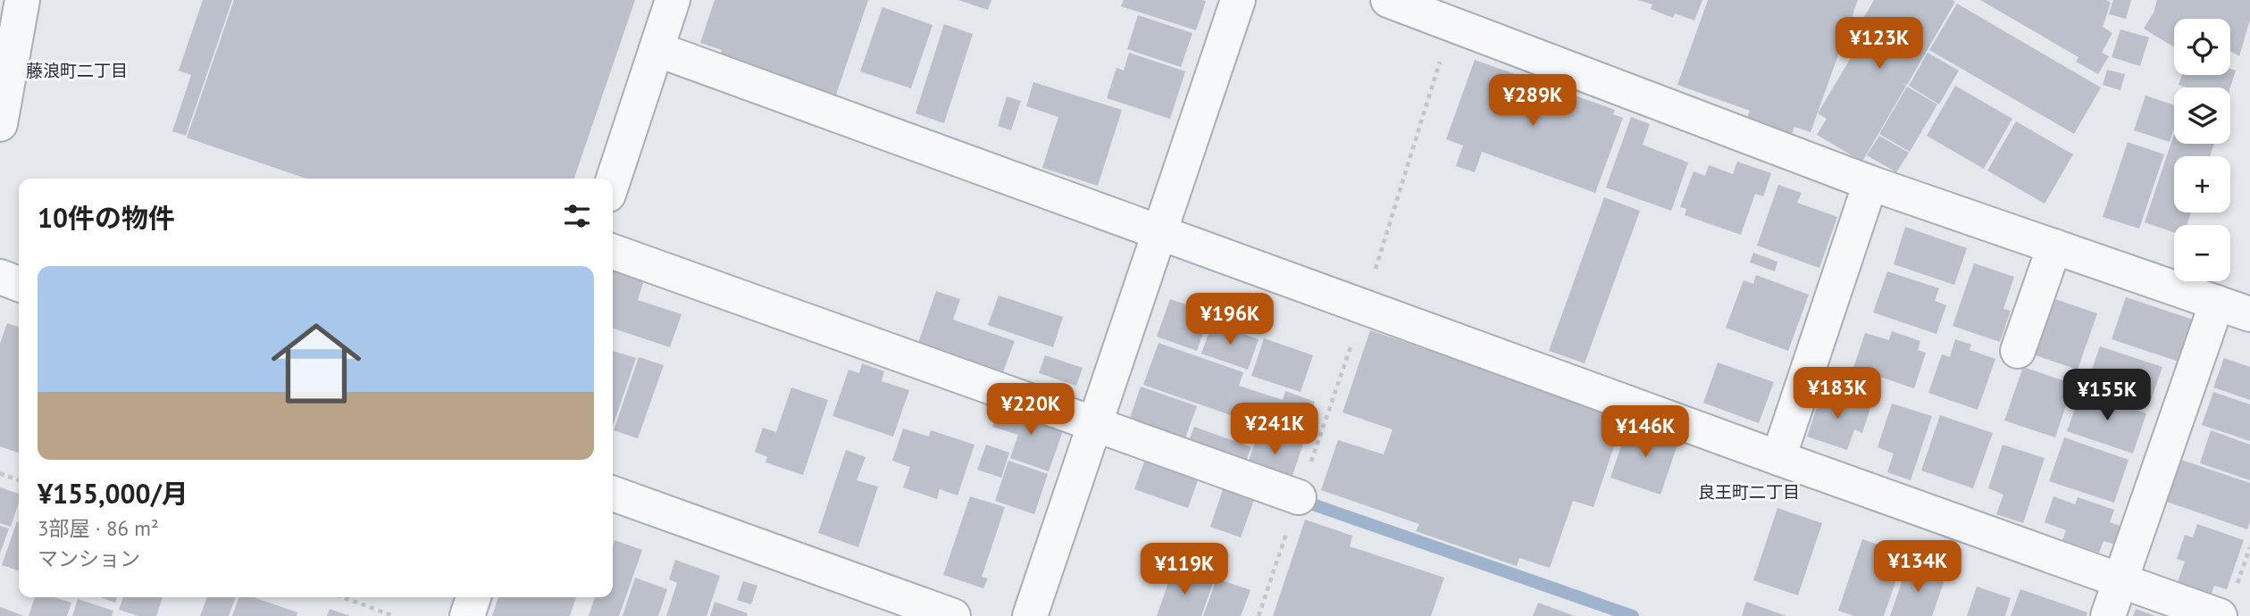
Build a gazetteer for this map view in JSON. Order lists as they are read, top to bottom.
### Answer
{
  "districts": ["藤浪町二丁目", "良王町二丁目"],
  "page": {
    "price": [
      "¥123K",
      "¥289K",
      "¥196K",
      "¥183K",
      "¥155K",
      "¥220K",
      "¥241K",
      "¥146K",
      "¥134K",
      "¥119K"
    ],
    "map_buttons": ["+", "−"],
    "heading": "10件の物件",
    "list": [
      {
        "name": "¥155,000/月",
        "note": "3部屋 · 86 m² · マンション"
      }
    ]
  }
}
